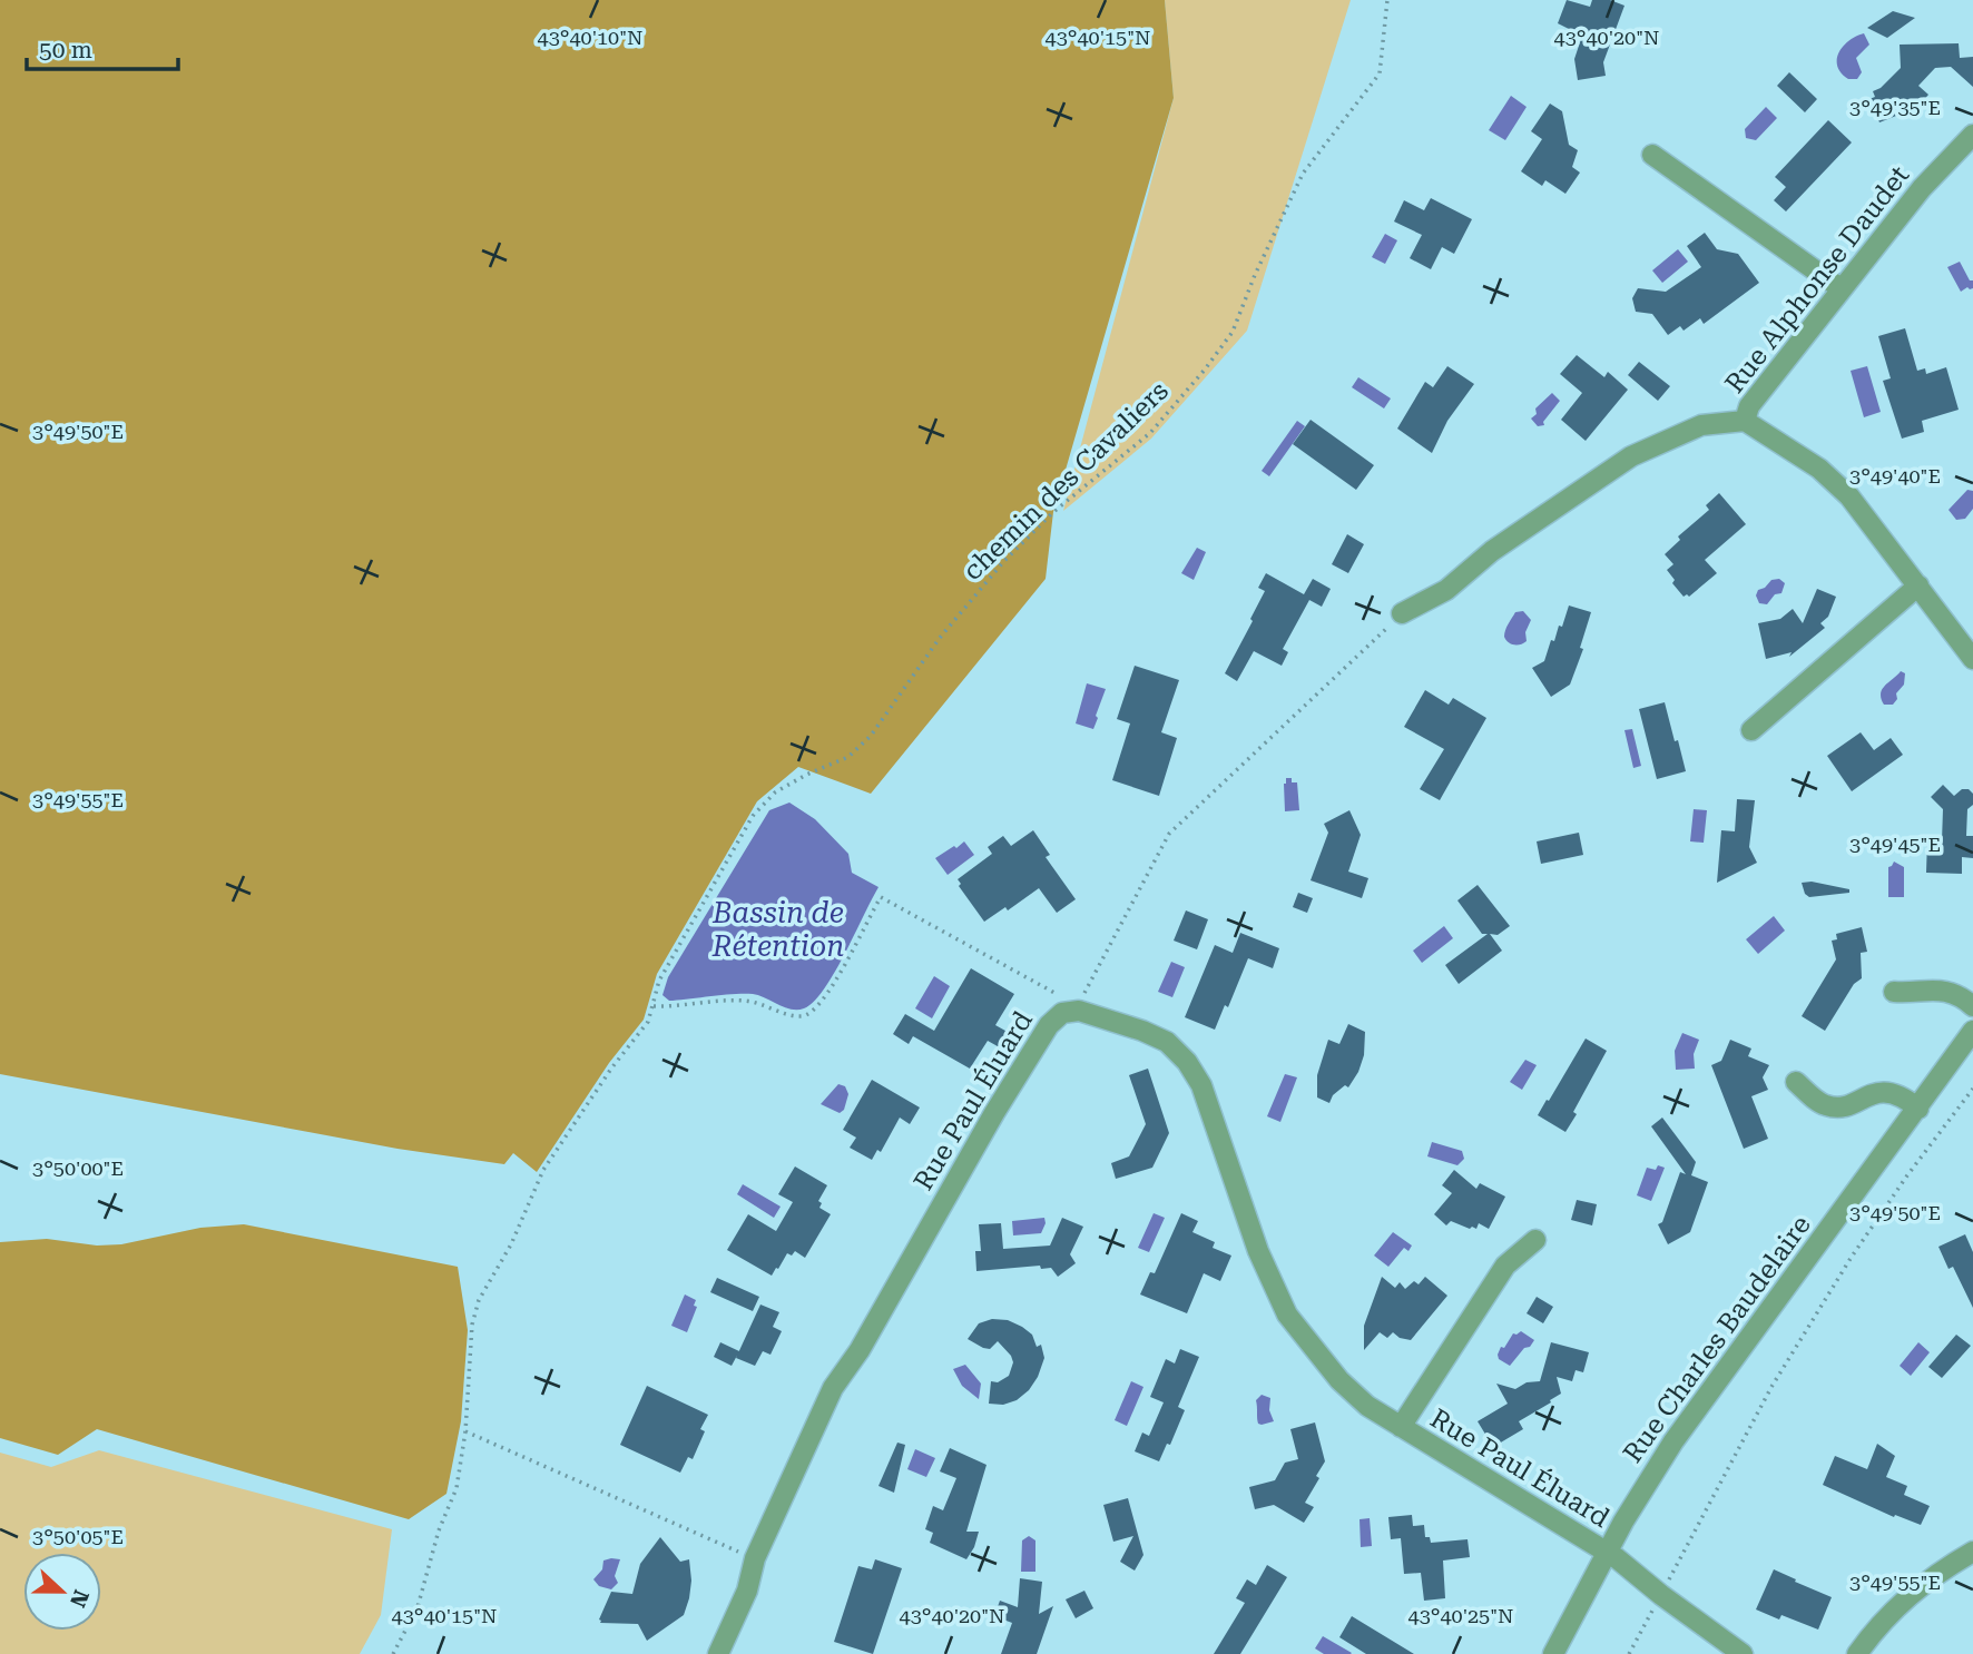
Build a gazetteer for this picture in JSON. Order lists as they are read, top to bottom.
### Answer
{
  "streets": {
    "street": ["Rue Alphonse Daudet", "Rue Paul Éluard", "Rue Charles Baudelaire"],
    "path": ["chemin des Cavaliers"]
  },
  "crossings": [
    ["Rue Paul Éluard", "Rue Charles Baudelaire"]
  ],
  "water": ["Bassin de Rétention"],
  "scale_bar": "50 m",
  "north": "right",
  "coordinates": [
    "43°40'15\"N",
    "43°40'20\"N",
    "43°40'10\"N",
    "3°49'35\"E",
    "3°49'50\"E",
    "3°49'40\"E",
    "3°49'55\"E",
    "3°49'45\"E",
    "3°50'00\"E",
    "3°50'05\"E",
    "43°40'25\"N"
  ]
}
